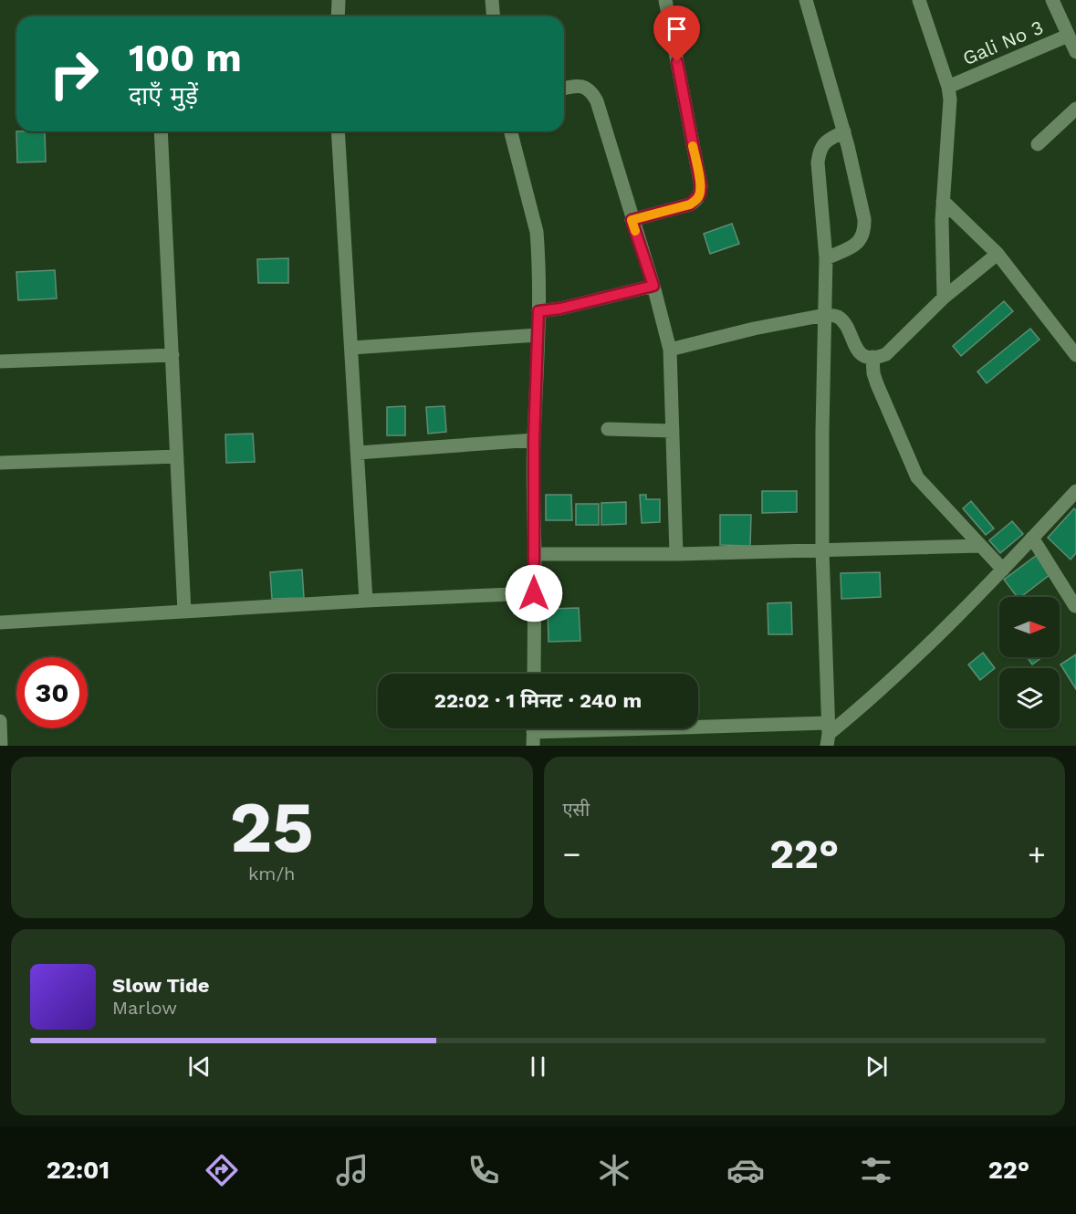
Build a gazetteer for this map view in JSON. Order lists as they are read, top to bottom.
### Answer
{
  "streets": {
    "street": ["Gali No 3"]
  },
  "north": "right",
  "page": {
    "turn": ["100 m", "दाएँ मुड़ें"],
    "limit": "30",
    "trip": "22:02 · 1 मिनट · 240 m",
    "tile": [
      ["25", "km/h"],
      "एसी"
    ],
    "heat": ["−", "22°", "+"],
    "song": ["Slow Tide", "Marlow"],
    "tabs": ["22:01", "22°"]
  }
}
